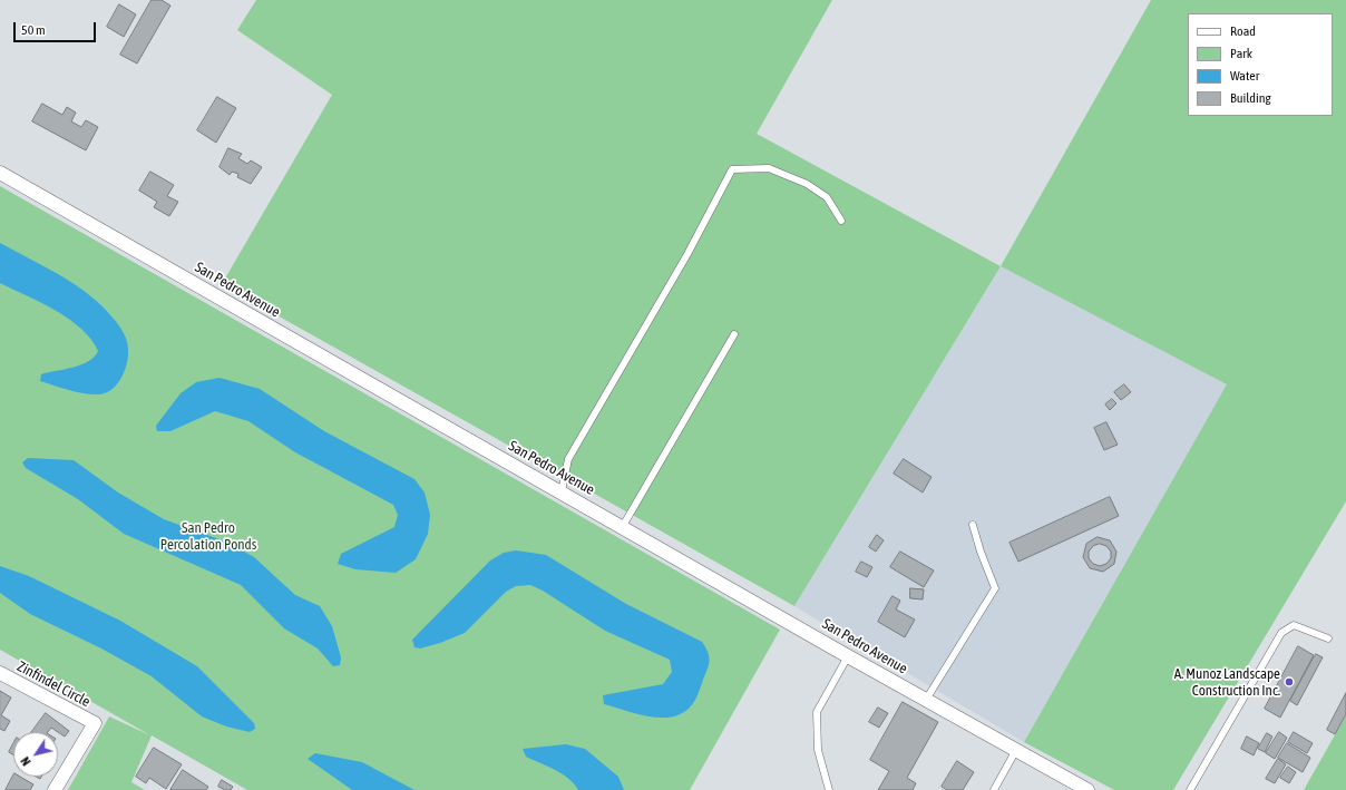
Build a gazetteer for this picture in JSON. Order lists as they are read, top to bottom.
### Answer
{
  "streets": {
    "street": ["San Pedro Avenue", "Zinfindel Circle"]
  },
  "parks": ["San Pedro Percolation Ponds"],
  "places": ["A. Munoz Landscape Construction Inc."],
  "legend": [
    "Road",
    "Park",
    "Water",
    "Building"
  ],
  "scale_bar": "50 m",
  "north": "bottom left"
}
